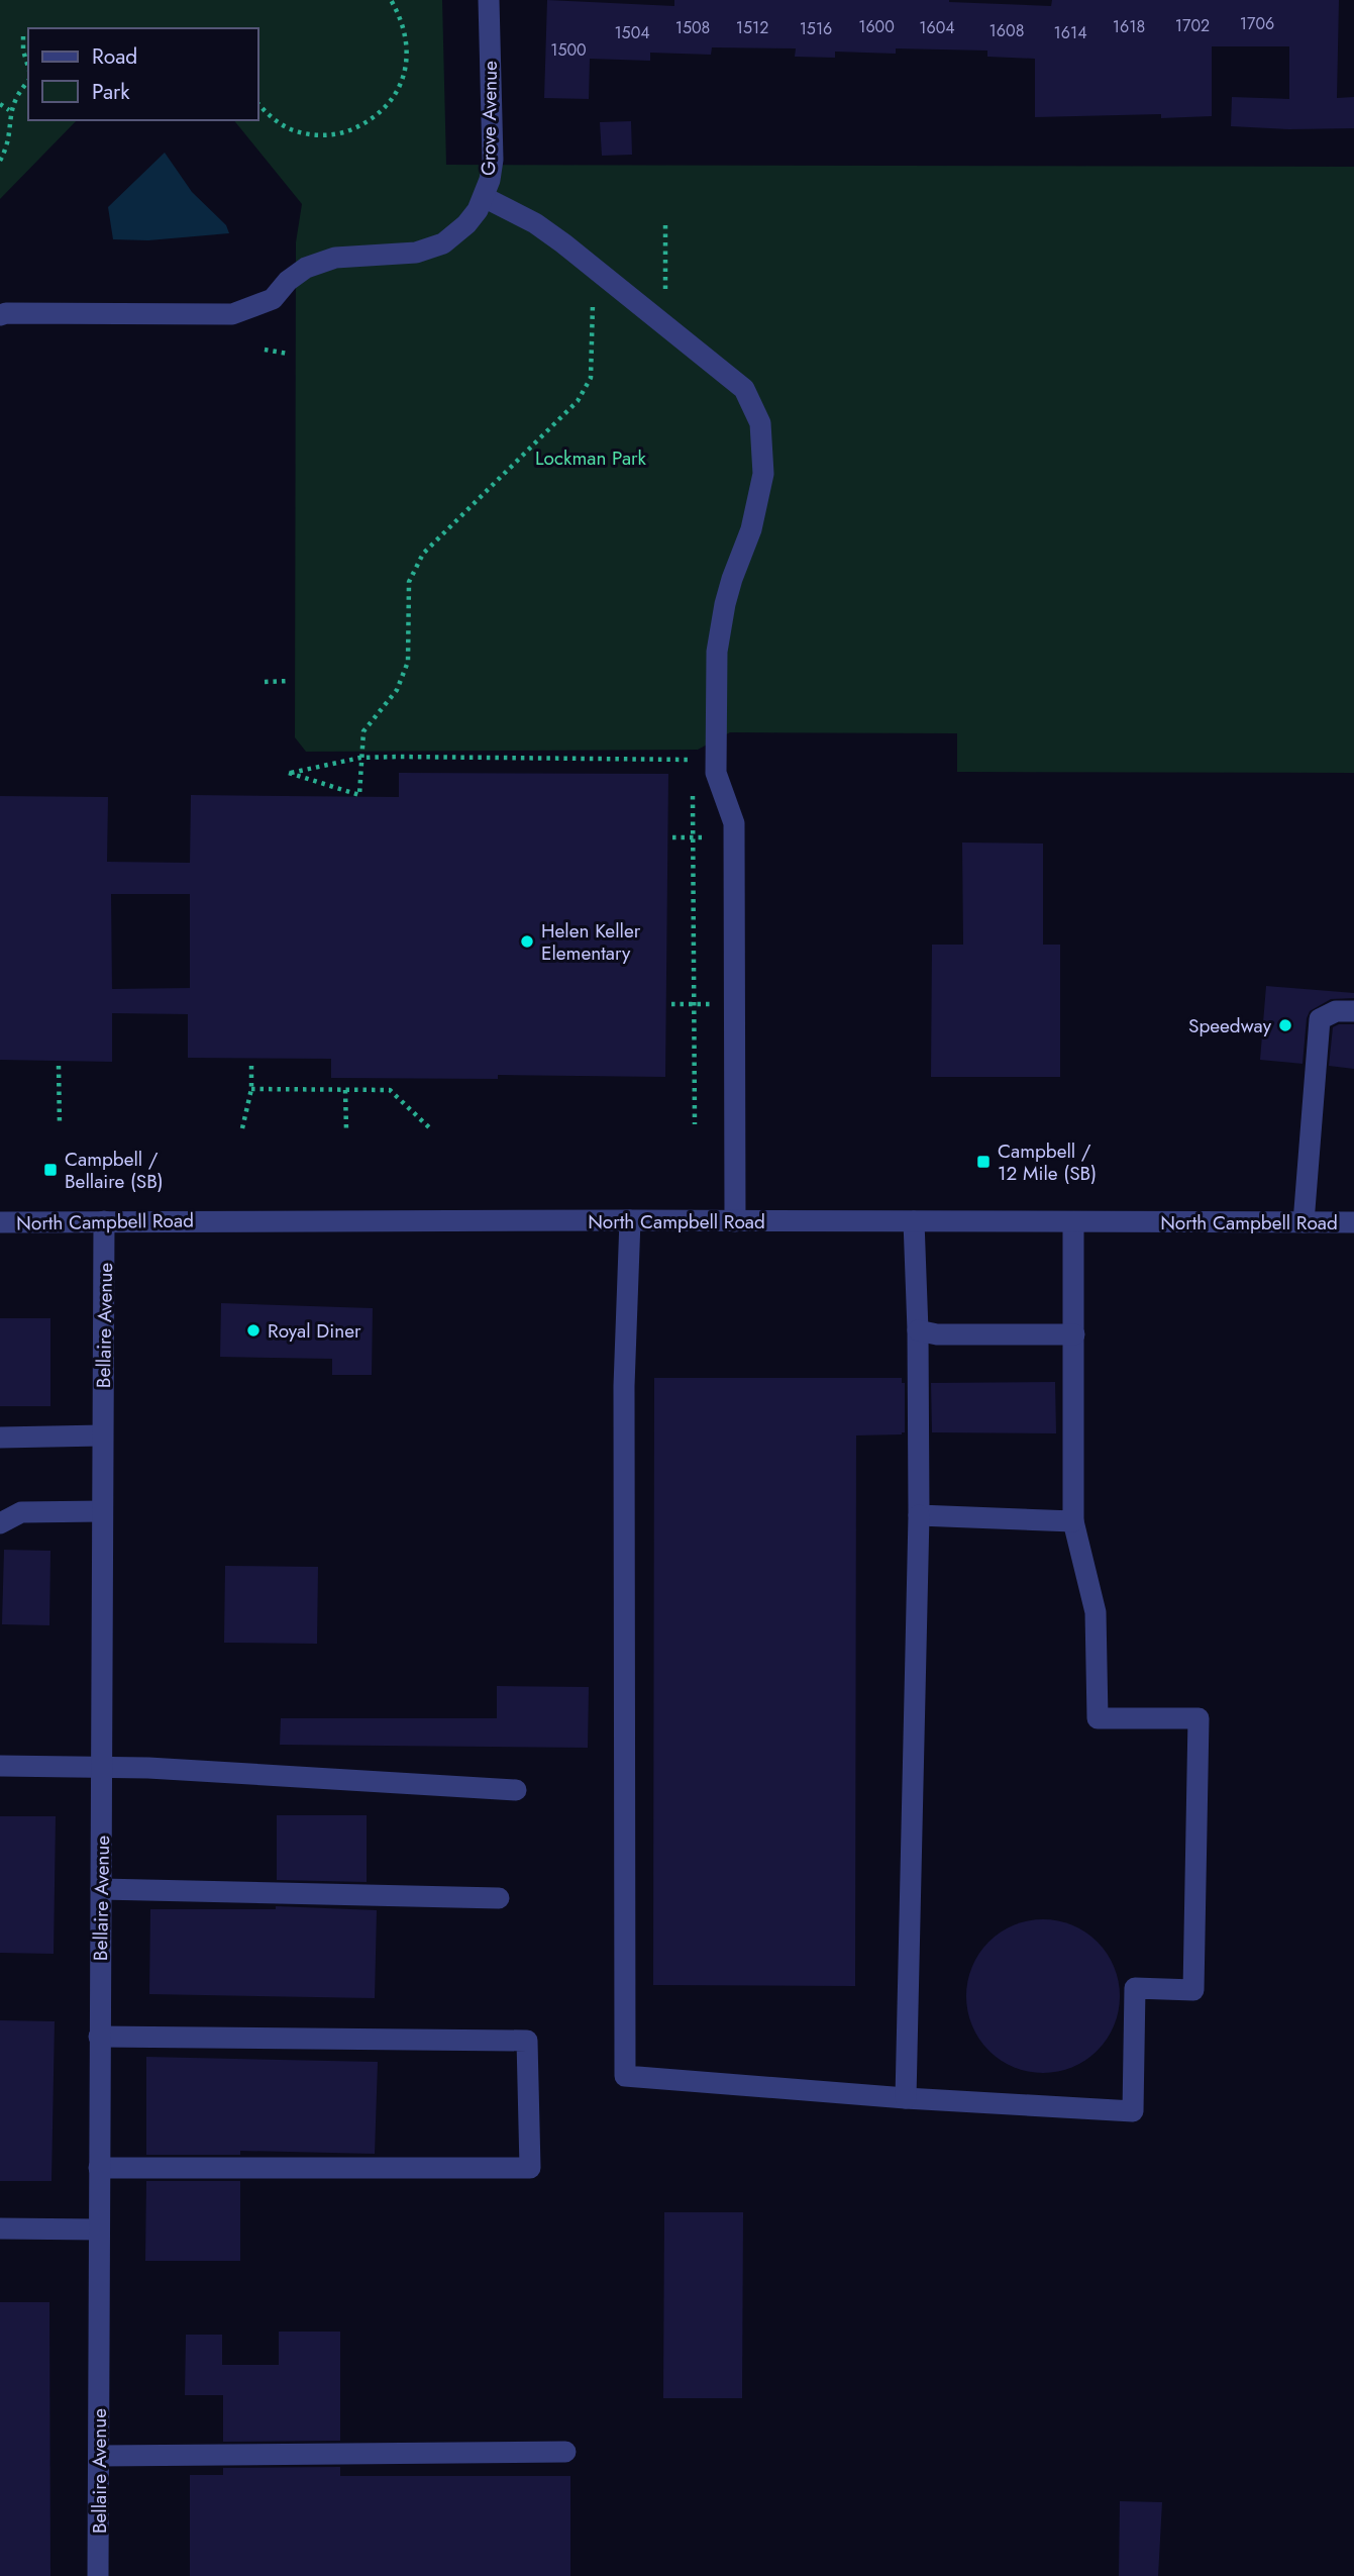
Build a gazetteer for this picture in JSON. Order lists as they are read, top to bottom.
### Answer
{
  "streets": {
    "street": ["Grove Avenue", "North Campbell Road", "Bellaire Avenue"]
  },
  "crossings": [
    ["North Campbell Road", "Bellaire Avenue"]
  ],
  "parks": ["Lockman Park"],
  "places": {
    "other": ["Helen Keller Elementary", "Speedway", "Royal Diner"],
    "transit": ["Campbell / 12 Mile (SB)", "Campbell / Bellaire (SB)"]
  },
  "house_numbers": [
    "1706",
    "1702",
    "1600",
    "1618",
    "1508",
    "1512",
    "1604",
    "1516",
    "1608",
    "1504",
    "1614",
    "1500"
  ],
  "legend": ["Road", "Park"]
}
